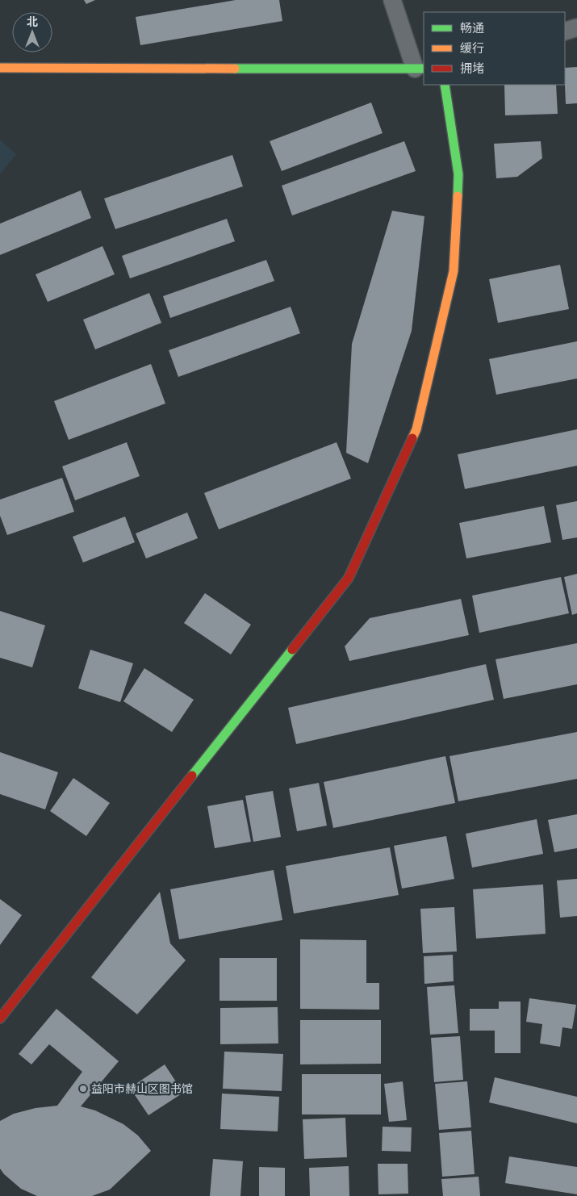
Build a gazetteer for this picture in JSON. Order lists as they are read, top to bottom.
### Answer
{
  "places": ["益阳市赫山区图书馆"],
  "legend": ["畅通", "缓行", "拥堵"],
  "north": "top"
}
